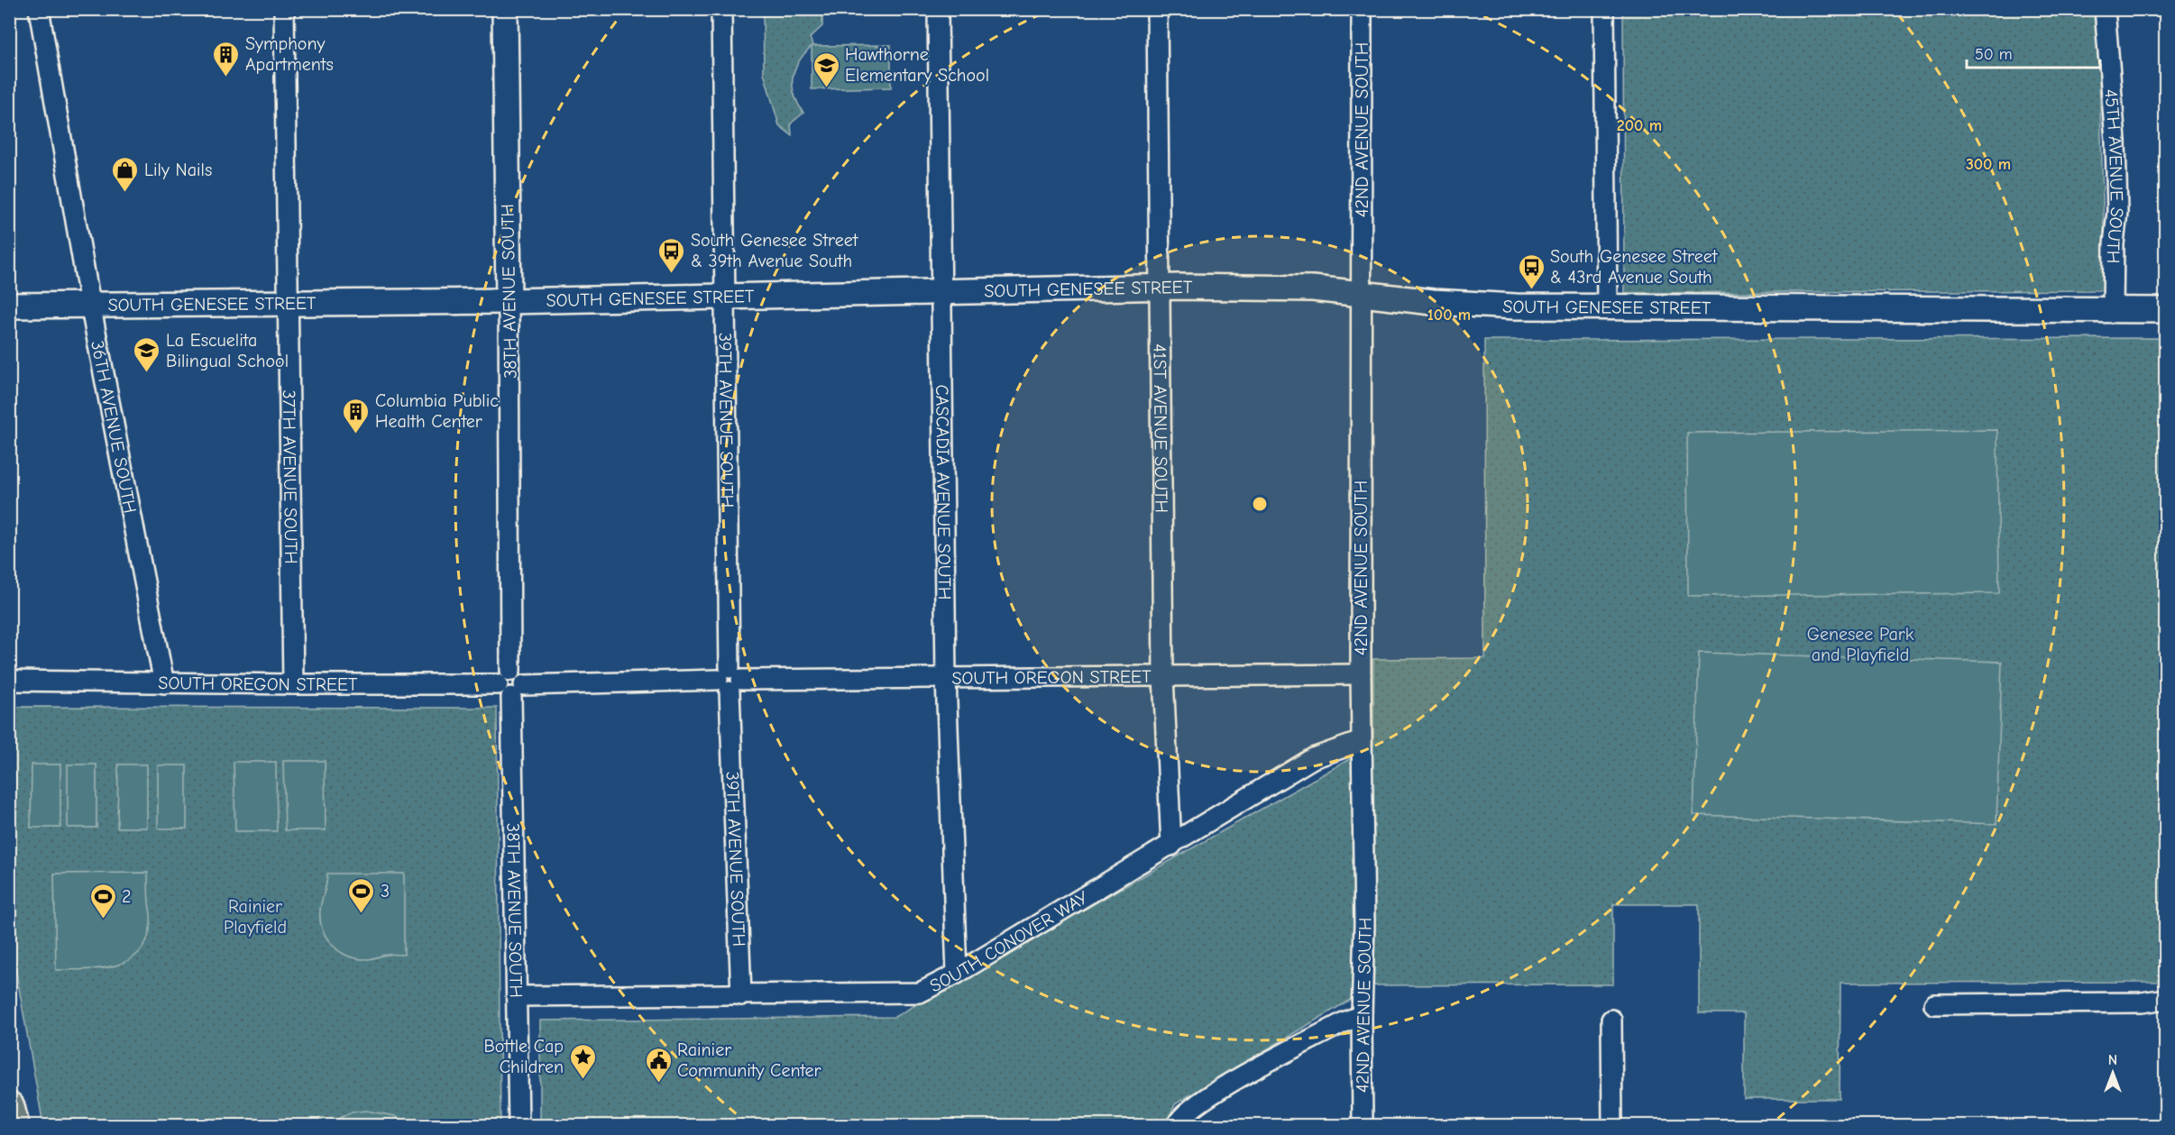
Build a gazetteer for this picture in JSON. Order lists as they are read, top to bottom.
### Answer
{
  "streets": {
    "street": [
      "42ND AVENUE SOUTH",
      "45TH AVENUE SOUTH",
      "SOUTH GENESEE STREET",
      "38TH AVENUE SOUTH",
      "39TH AVENUE SOUTH",
      "36TH AVENUE SOUTH",
      "41ST AVENUE SOUTH",
      "37TH AVENUE SOUTH",
      "CASCADIA AVENUE SOUTH",
      "SOUTH OREGON STREET",
      "SOUTH CONOVER WAY"
    ]
  },
  "crossings": [
    ["42ND AVENUE SOUTH", "SOUTH GENESEE STREET"],
    ["42ND AVENUE SOUTH", "SOUTH OREGON STREET"],
    ["42ND AVENUE SOUTH", "SOUTH CONOVER WAY"],
    ["45TH AVENUE SOUTH", "SOUTH GENESEE STREET"],
    ["SOUTH GENESEE STREET", "38TH AVENUE SOUTH"],
    ["SOUTH GENESEE STREET", "39TH AVENUE SOUTH"],
    ["SOUTH GENESEE STREET", "36TH AVENUE SOUTH"],
    ["SOUTH GENESEE STREET", "41ST AVENUE SOUTH"],
    ["SOUTH GENESEE STREET", "37TH AVENUE SOUTH"],
    ["SOUTH GENESEE STREET", "CASCADIA AVENUE SOUTH"],
    ["38TH AVENUE SOUTH", "SOUTH OREGON STREET"],
    ["38TH AVENUE SOUTH", "SOUTH CONOVER WAY"],
    ["39TH AVENUE SOUTH", "SOUTH OREGON STREET"],
    ["39TH AVENUE SOUTH", "SOUTH CONOVER WAY"],
    ["36TH AVENUE SOUTH", "SOUTH OREGON STREET"],
    ["41ST AVENUE SOUTH", "SOUTH OREGON STREET"],
    ["41ST AVENUE SOUTH", "SOUTH CONOVER WAY"],
    ["37TH AVENUE SOUTH", "SOUTH OREGON STREET"],
    ["CASCADIA AVENUE SOUTH", "SOUTH OREGON STREET"],
    ["CASCADIA AVENUE SOUTH", "SOUTH CONOVER WAY"]
  ],
  "parks": ["Genesee Park and Playfield", "Rainier Playfield"],
  "places": {
    "building": ["Symphony Apartments", "Columbia Public Health Center"],
    "school or university": ["Hawthorne Elementary School", "La Escuelita Bilingual School"],
    "shop": ["Lily Nails"],
    "bus stop": ["South Genesee Street & 39th Avenue South", "South Genesee Street & 43rd Avenue South"],
    "sports": ["3", "2"],
    "place": ["Bottle Cap Children"],
    "public building": ["Rainier Community Center"]
  },
  "scale_bar": "50 m",
  "north": "top",
  "rings": ["200 m", "300 m", "100 m"]
}
